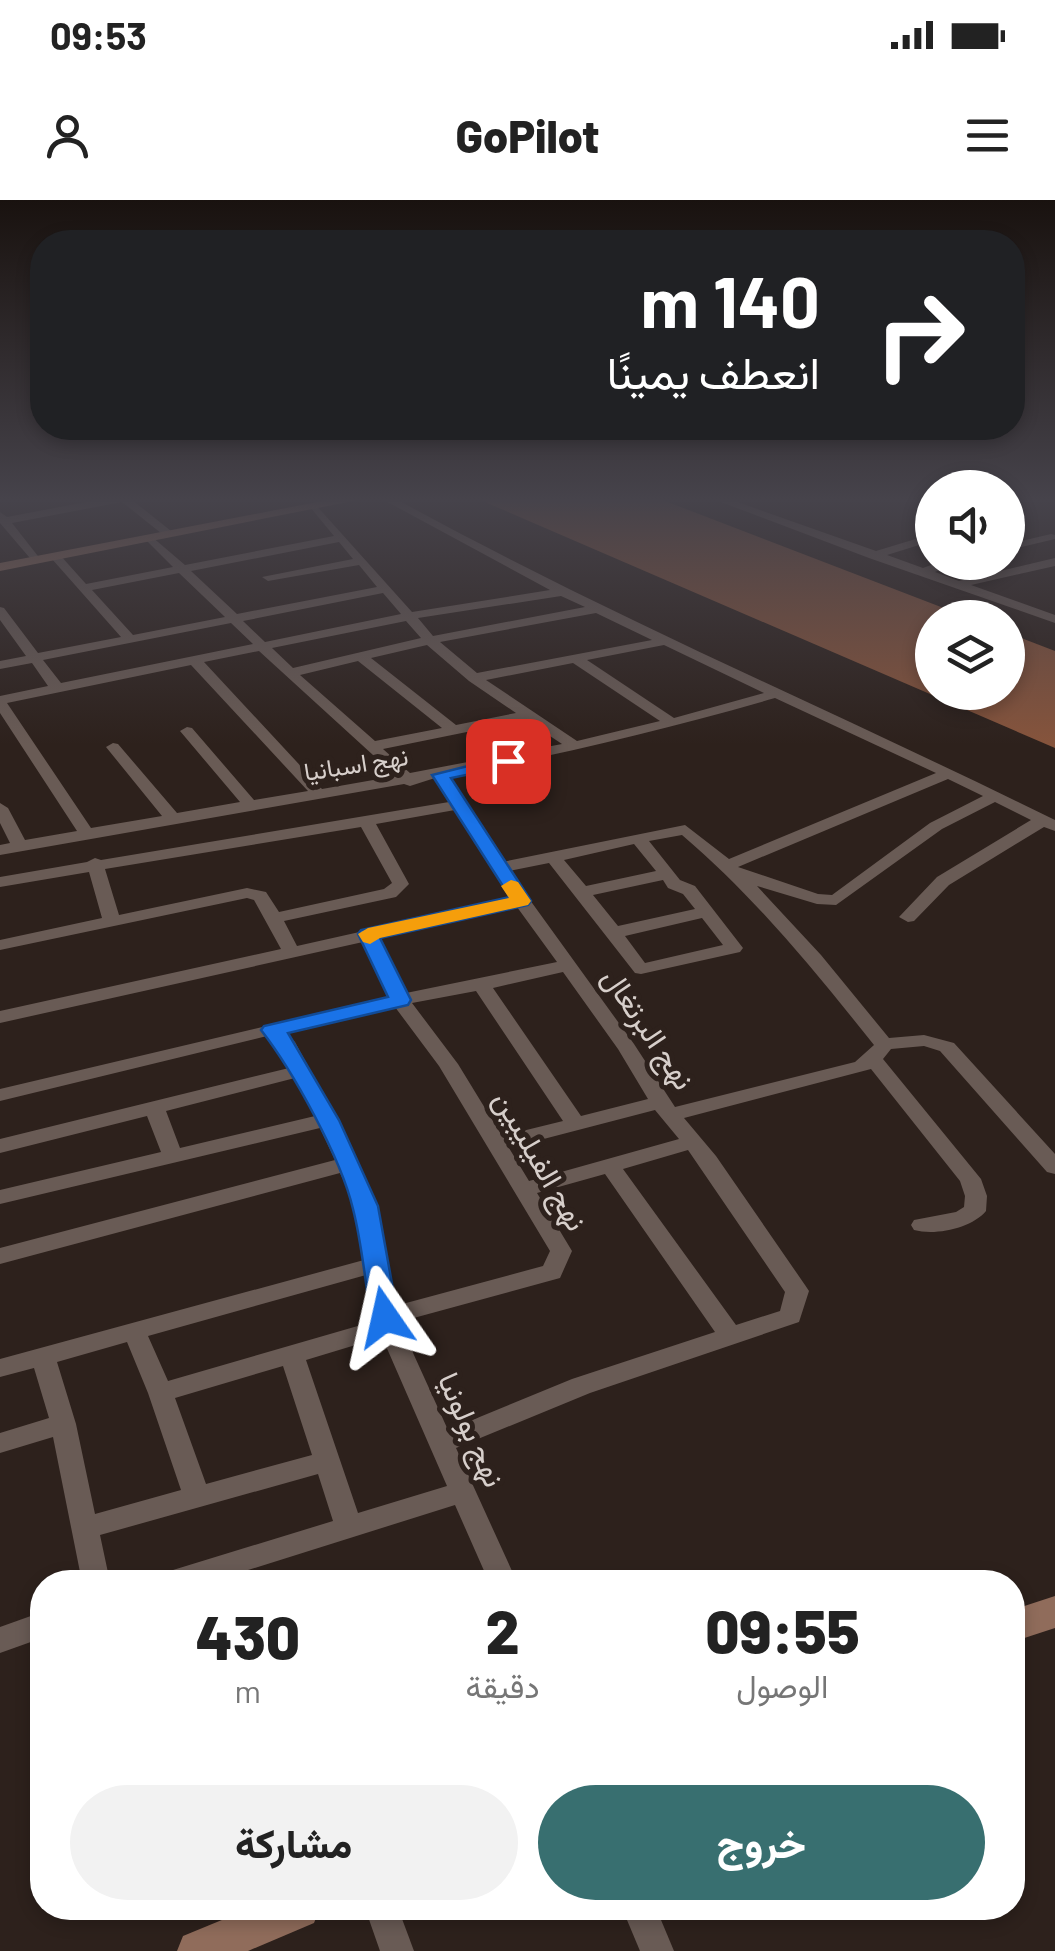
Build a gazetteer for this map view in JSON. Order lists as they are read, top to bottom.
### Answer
{
  "streets": {
    "street": [
      "نهج اسبانيا",
      "نهج البرتغال",
      "نهج الفيليبين",
      "نهج بولونيا"
    ]
  },
  "crossings": [
    ["نهج اسبانيا", "نهج البرتغال"],
    ["نهج الفيليبين", "نهج بولونيا"]
  ],
  "page": {
    "status": "09:53",
    "header": "GoPilot",
    "turn": ["140 m", "انعطف يمينًا"],
    "eta": [
      "09:55",
      "الوصول",
      "2",
      "دقيقة",
      "430",
      "m"
    ],
    "buttons": ["خروج", "مشاركة"]
  }
}
